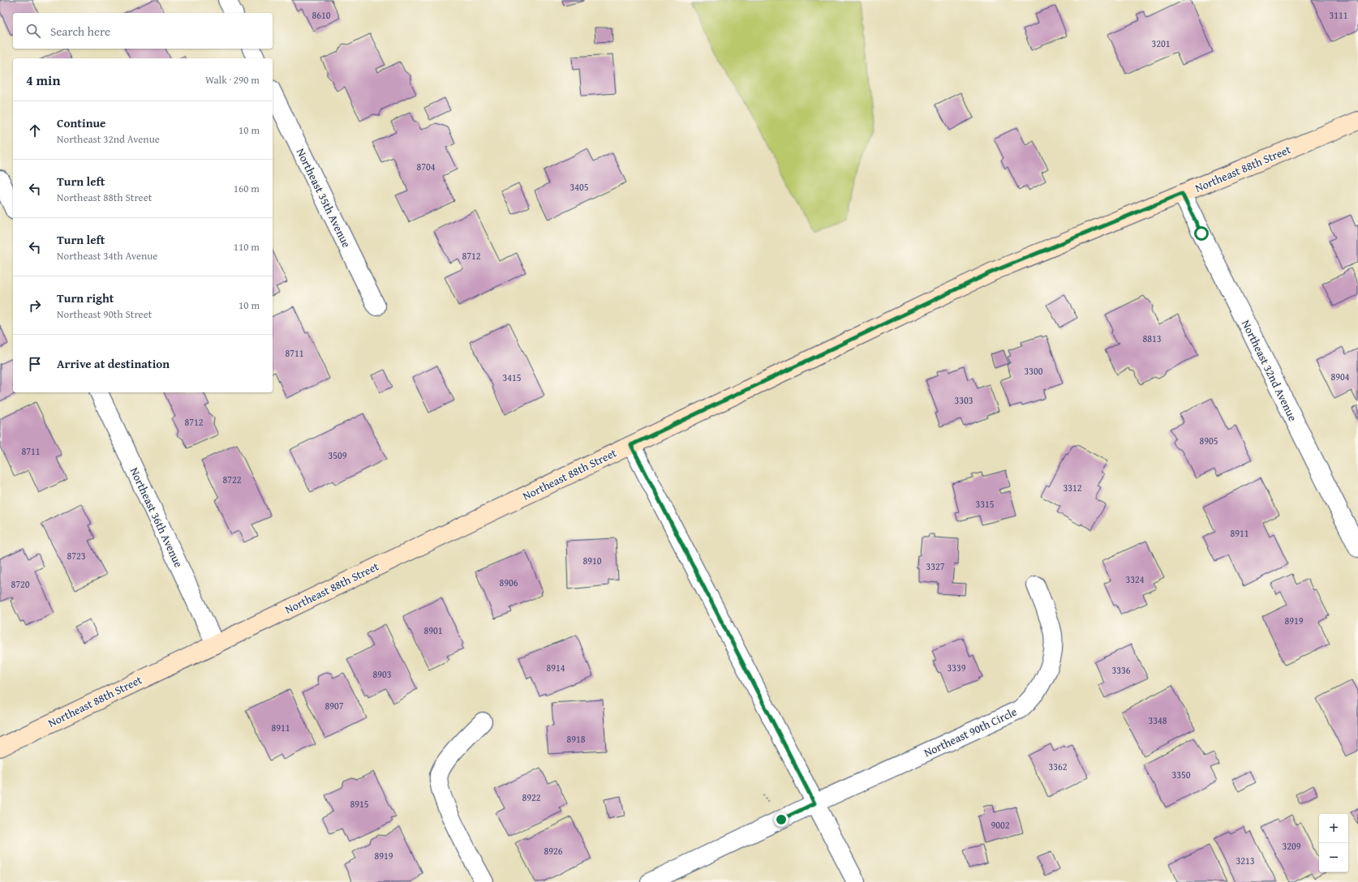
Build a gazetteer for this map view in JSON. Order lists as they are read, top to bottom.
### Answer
{
  "streets": {
    "street": [
      "Northeast 88th Street",
      "Northeast 35th Avenue",
      "Northeast 32nd Avenue",
      "Northeast 36th Avenue",
      "Northeast 90th Circle"
    ]
  },
  "crossings": [
    ["Northeast 88th Street", "Northeast 32nd Avenue"],
    ["Northeast 88th Street", "Northeast 36th Avenue"]
  ],
  "house_numbers": [
    "8610",
    "3111",
    "3201",
    "8704",
    "3405",
    "8712",
    "8813",
    "8711",
    "3300",
    "8904",
    "3415",
    "3303",
    "8712",
    "8905",
    "8711",
    "3509",
    "8722",
    "3312",
    "3315",
    "8911",
    "8723",
    "8910",
    "3327",
    "3324",
    "8906",
    "8720",
    "8919",
    "8901",
    "8914",
    "3339",
    "3336",
    "8903",
    "8907",
    "3348",
    "8911",
    "8918",
    "3362",
    "3350",
    "8922",
    "8915",
    "9002",
    "3209",
    "8926",
    "8919",
    "3213"
  ],
  "page": {
    "search": "Search here",
    "heading": ["4 min", "Walk · 290 m"],
    "list": [
      ["Continue", "Northeast 32nd Avenue", "10 m"],
      ["Turn left", "Northeast 88th Street", "160 m"],
      ["Turn left", "Northeast 34th Avenue", "110 m"],
      ["Turn right", "Northeast 90th Street", "10 m"],
      "Arrive at destination"
    ],
    "map_buttons": ["+", "−"]
  }
}
